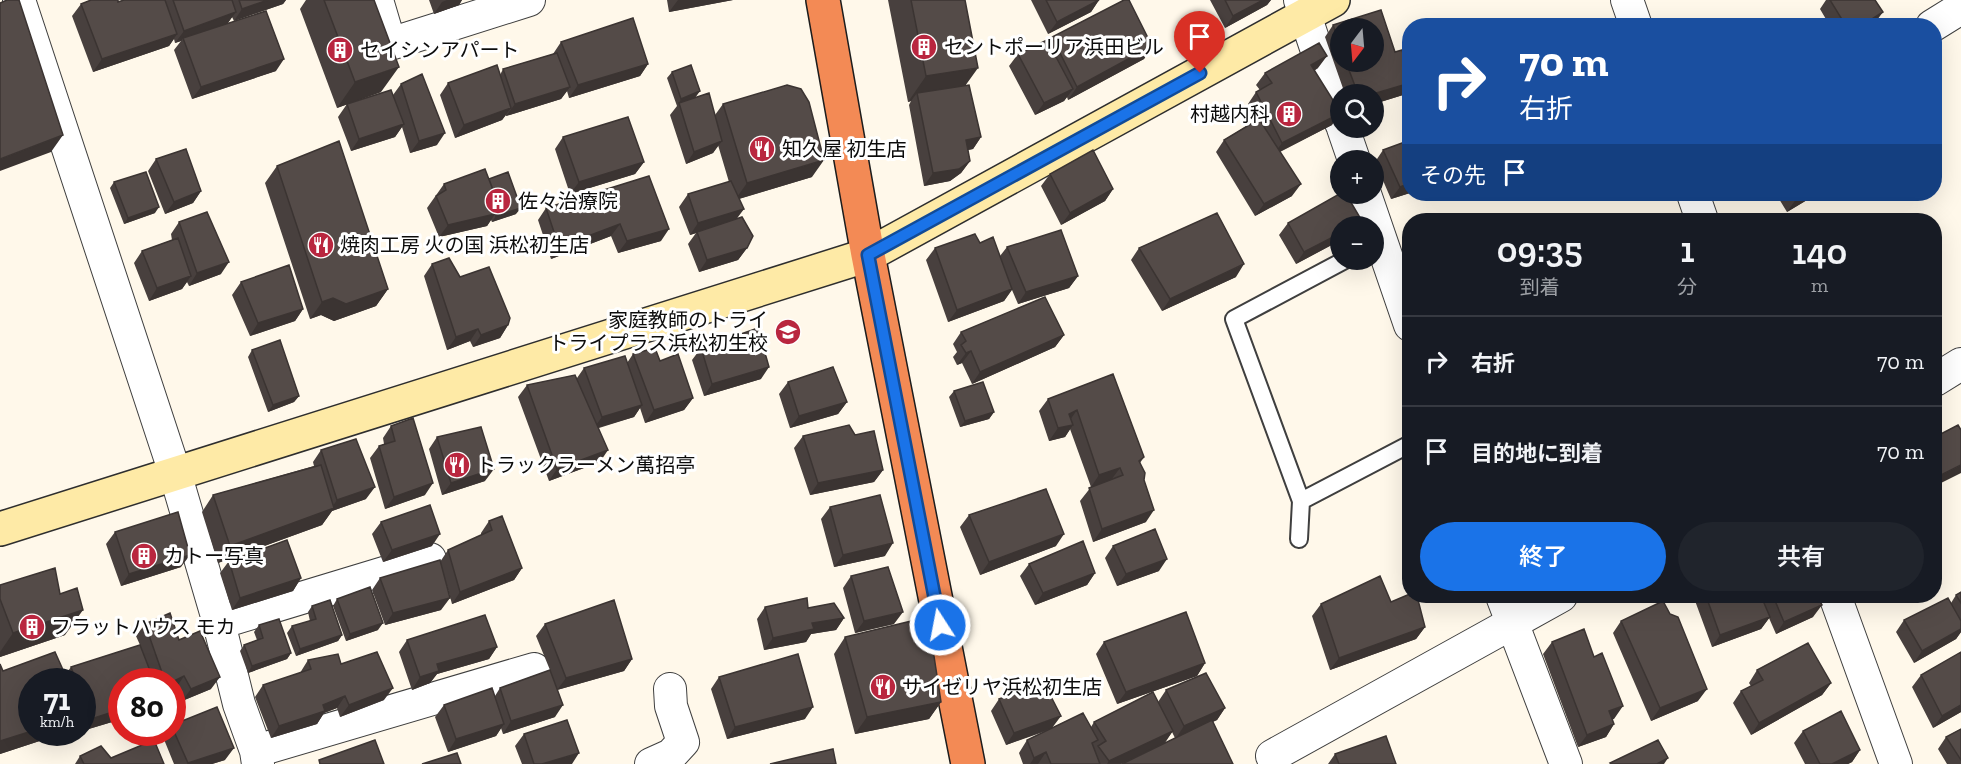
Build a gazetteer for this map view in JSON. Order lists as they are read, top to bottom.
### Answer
{
  "places": {
    "building": [
      "セントポーリア浜田ビル",
      "セイシンアパート",
      "村越内科",
      "佐々治療院",
      "カトー写真",
      "フラットハウス モカ"
    ],
    "restaurant": [
      "知久屋 初生店",
      "焼肉工房 火の国 浜松初生店",
      "トラックラーメン萬招亭",
      "サイゼリヤ浜松初生店"
    ],
    "school or university": ["家庭教師のトライ トライプラス浜松初生校"]
  },
  "north": "bottom",
  "page": {
    "map_buttons": ["+", "−"],
    "turn": ["70 m", "右折"],
    "then": "その先",
    "eta": [
      "09:35",
      "到着",
      "1",
      "分",
      "140",
      "m"
    ],
    "list": [
      {
        "name": "右折",
        "value": "70 m"
      },
      {
        "name": "目的地に到着",
        "value": "70 m"
      }
    ],
    "buttons": ["終了", "共有"],
    "speed": "71 km/h",
    "limit": "80"
  }
}
